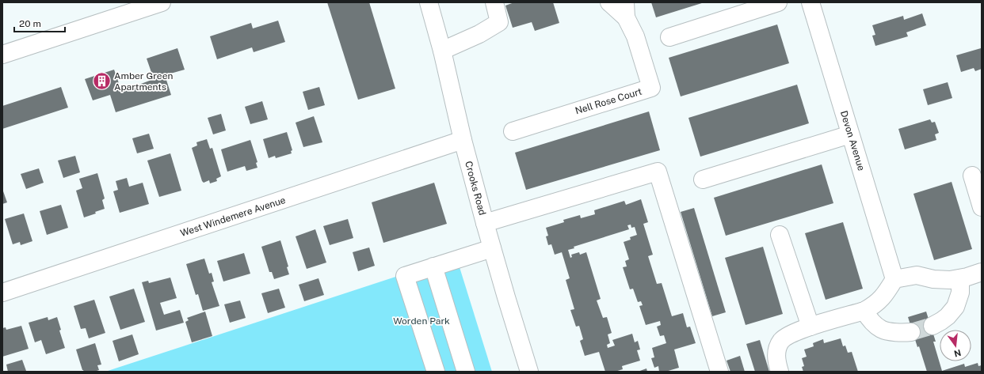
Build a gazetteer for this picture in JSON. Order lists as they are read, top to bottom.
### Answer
{
  "streets": {
    "street": [
      "Nell Rose Court",
      "Devon Avenue",
      "Crooks Road",
      "West Windemere Avenue"
    ]
  },
  "crossings": [
    ["Crooks Road", "West Windemere Avenue"]
  ],
  "parks": ["Worden Park"],
  "places": {
    "building": ["Amber Green Apartments"]
  },
  "scale_bar": "20 m",
  "north": "bottom"
}
